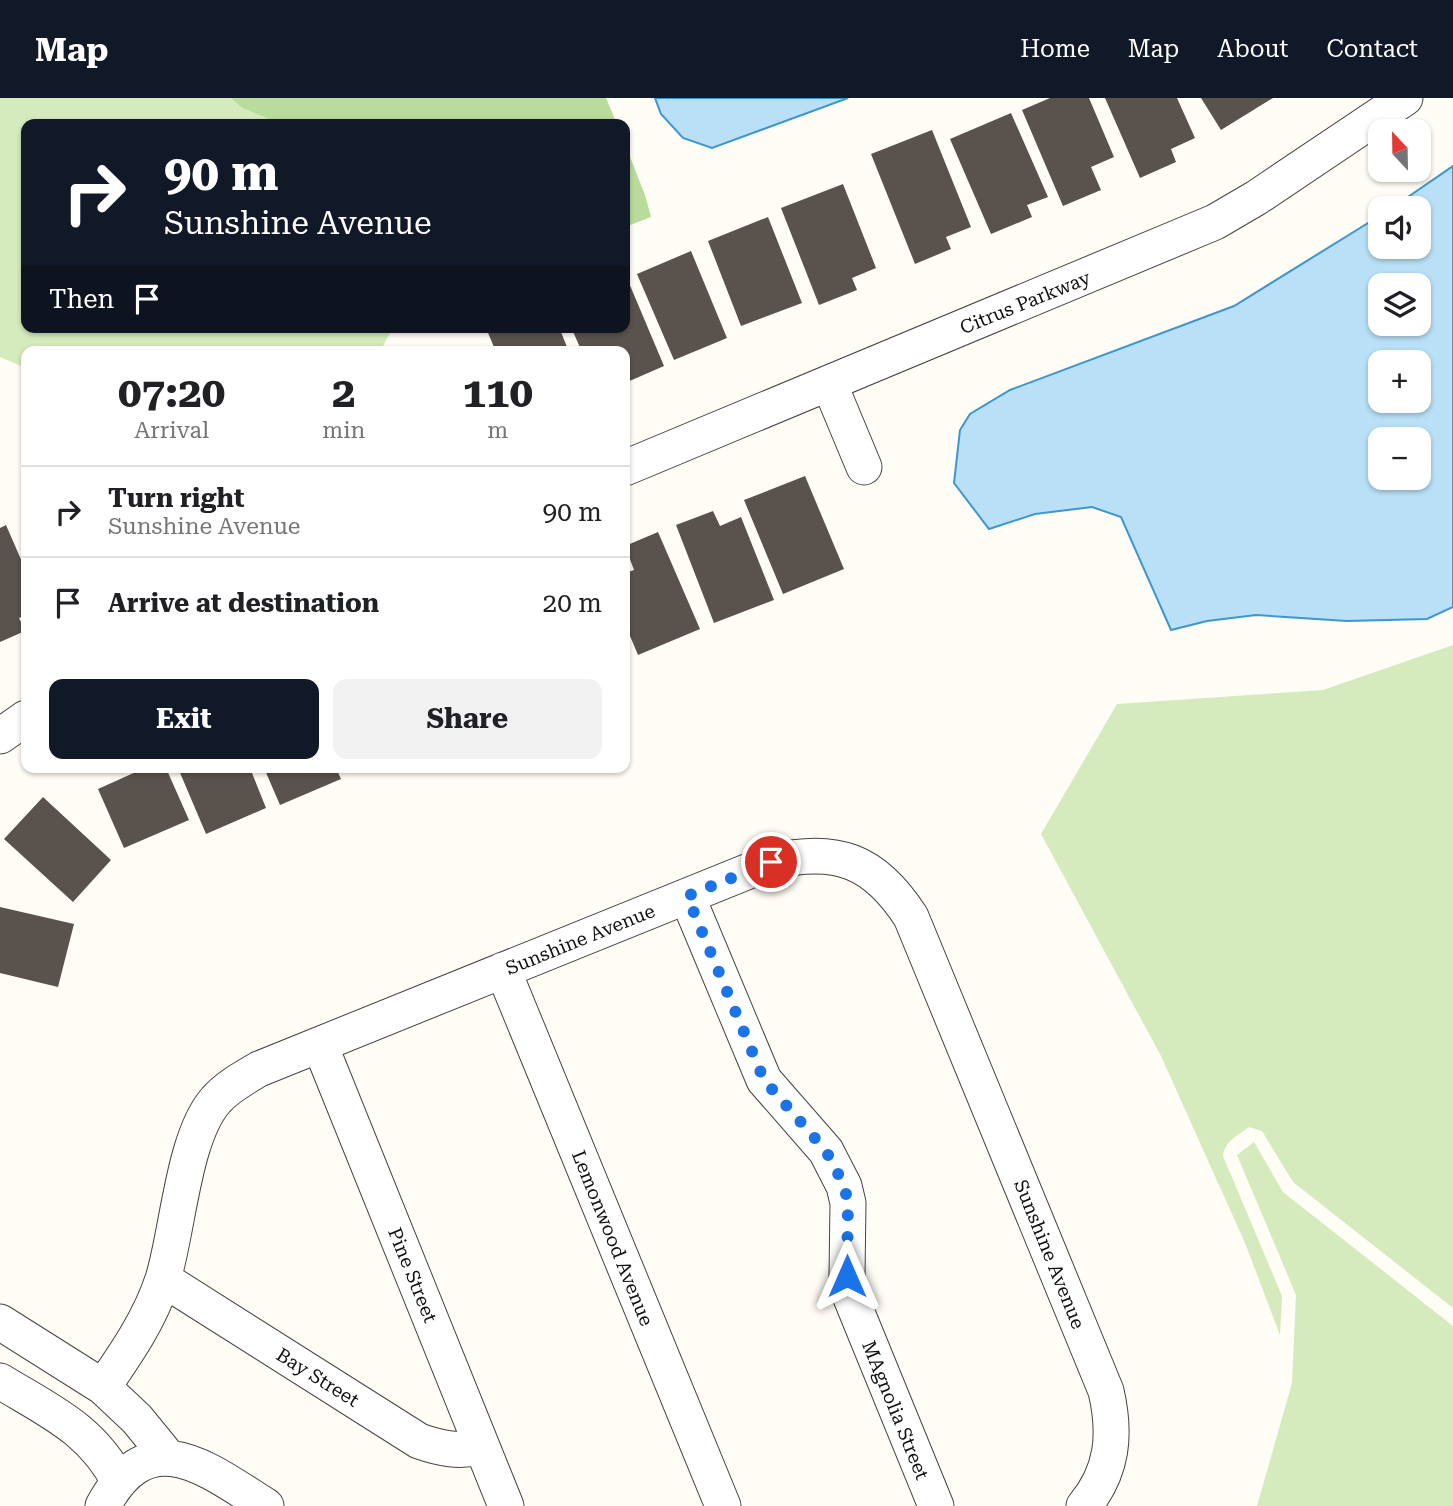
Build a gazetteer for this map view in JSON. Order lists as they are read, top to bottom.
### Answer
{
  "streets": {
    "street": [
      "Citrus Parkway",
      "Sunshine Avenue",
      "Lemonwood Avenue",
      "Pine Street",
      "Bay Street",
      "MAgnolia Street"
    ]
  },
  "crossings": [
    ["Sunshine Avenue", "Lemonwood Avenue"],
    ["Sunshine Avenue", "Pine Street"],
    ["Sunshine Avenue", "Bay Street"],
    ["Sunshine Avenue", "MAgnolia Street"],
    ["Pine Street", "Bay Street"]
  ],
  "north": "top",
  "page": {
    "header": "Map",
    "nav": [
      "Home",
      "Map",
      "About",
      "Contact"
    ],
    "map_buttons": ["+", "−"],
    "turn": ["90 m", "Sunshine Avenue"],
    "then": "Then",
    "eta": [
      "07:20",
      "Arrival",
      "2",
      "min",
      "110",
      "m"
    ],
    "list": [
      {
        "name": "Turn right",
        "note": "Sunshine Avenue",
        "value": "90 m"
      },
      {
        "name": "Arrive at destination",
        "value": "20 m"
      }
    ],
    "buttons": ["Exit", "Share"]
  }
}
